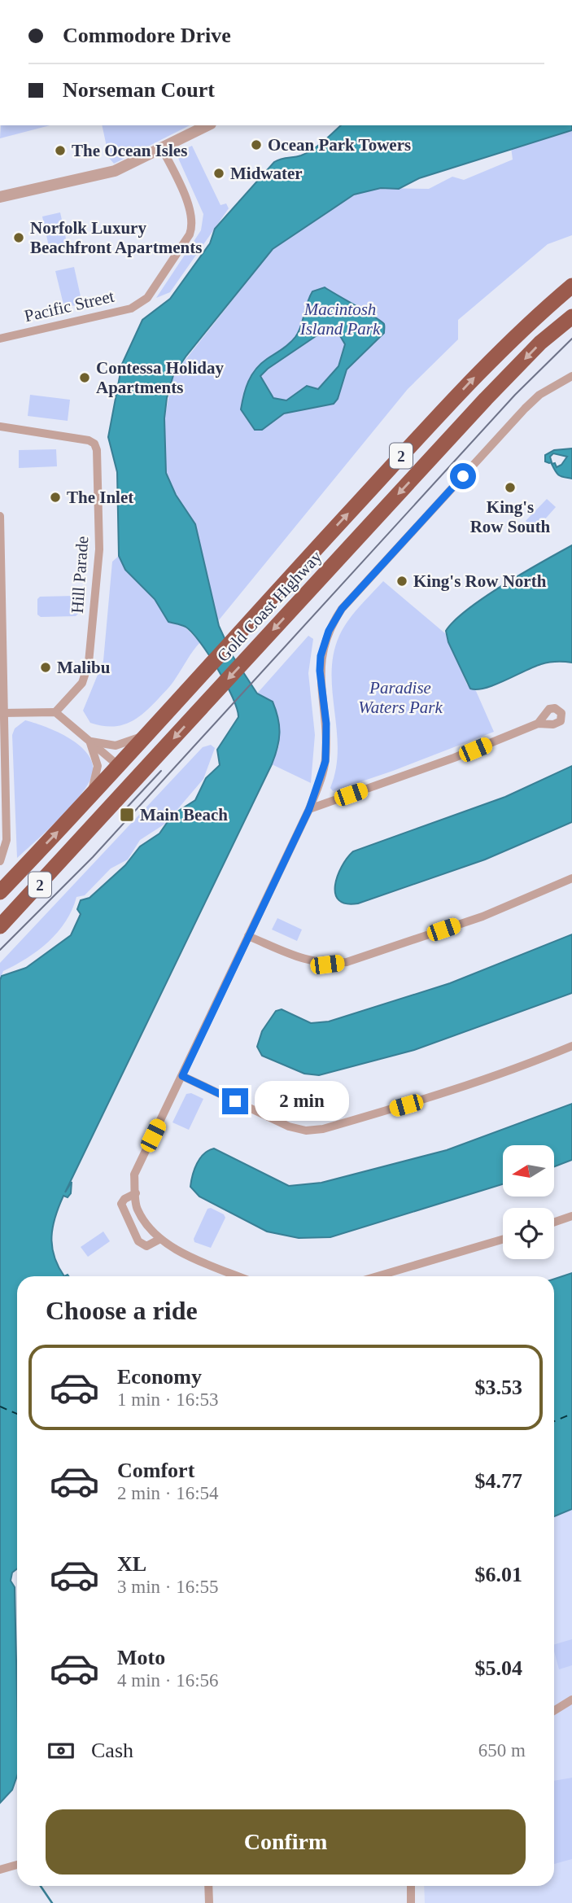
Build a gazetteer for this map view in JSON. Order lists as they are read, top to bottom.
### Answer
{
  "streets": {
    "highway": ["2", "Gold Coast Highway"],
    "street": ["Pacific Street", "Hill Parade"]
  },
  "parks": ["Macintosh Island Park", "Paradise Waters Park"],
  "places": {
    "other": [
      "Ocean Park Towers",
      "The Ocean Isles",
      "Midwater",
      "Norfolk Luxury Beachfront Apartments",
      "Contessa Holiday Apartments",
      "King's Row South",
      "The Inlet",
      "King's Row North",
      "Malibu"
    ],
    "transit": ["Main Beach"]
  },
  "north": "left",
  "page": {
    "banner": ["Commodore Drive", "Norseman Court"],
    "bubble": "2 min",
    "heading": "Choose a ride",
    "list": [
      {
        "name": "Economy",
        "note": "1 min · 16:53",
        "value": "$3.53"
      },
      {
        "name": "Comfort",
        "note": "2 min · 16:54",
        "value": "$4.77"
      },
      {
        "name": "XL",
        "note": "3 min · 16:55",
        "value": "$6.01"
      },
      {
        "name": "Moto",
        "note": "4 min · 16:56",
        "value": "$5.04"
      }
    ],
    "pay": ["Cash", "650 m"],
    "buttons": "Confirm"
  }
}
